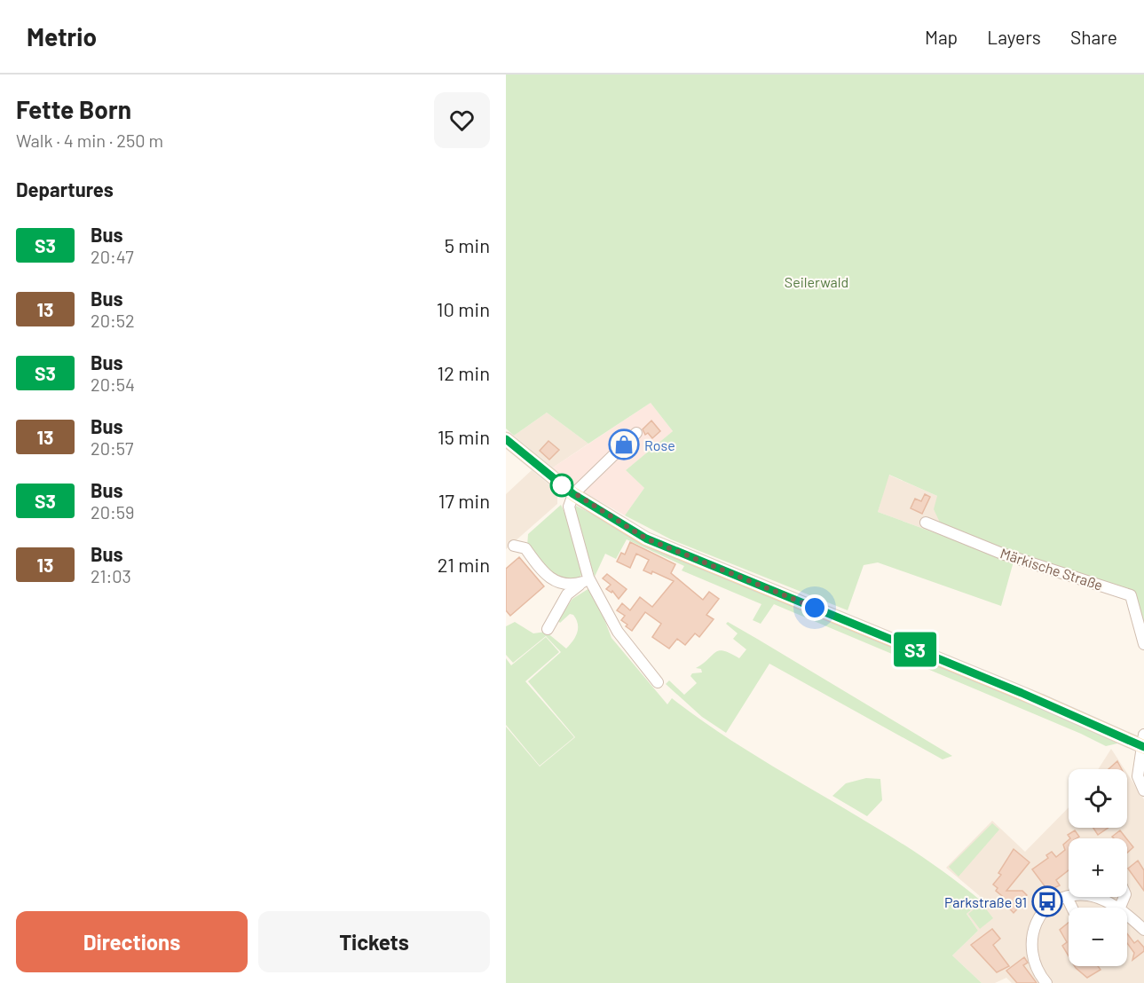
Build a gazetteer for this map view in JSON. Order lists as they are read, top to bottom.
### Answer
{
  "streets": {
    "street": ["Märkische Straße"]
  },
  "parks": ["Seilerwald"],
  "places": {
    "shop": ["Rose"],
    "bus stop": ["Parkstraße 91"]
  },
  "lines": ["bus line S3"],
  "page": {
    "header": "Metrio",
    "nav": ["Map", "Layers", "Share"],
    "heading": [
      ["Fette Born", "Walk · 4 min · 250 m"],
      "Departures"
    ],
    "on_map": "S3",
    "list": [
      {
        "mark": "S3",
        "name": "Bus",
        "note": "20:47",
        "value": "5 min"
      },
      {
        "mark": "13",
        "name": "Bus",
        "note": "20:52",
        "value": "10 min"
      },
      {
        "mark": "S3",
        "name": "Bus",
        "note": "20:54",
        "value": "12 min"
      },
      {
        "mark": "13",
        "name": "Bus",
        "note": "20:57",
        "value": "15 min"
      },
      {
        "mark": "S3",
        "name": "Bus",
        "note": "20:59",
        "value": "17 min"
      },
      {
        "mark": "13",
        "name": "Bus",
        "note": "21:03",
        "value": "21 min"
      }
    ],
    "map_buttons": ["+", "−"],
    "buttons": ["Directions", "Tickets"]
  }
}
